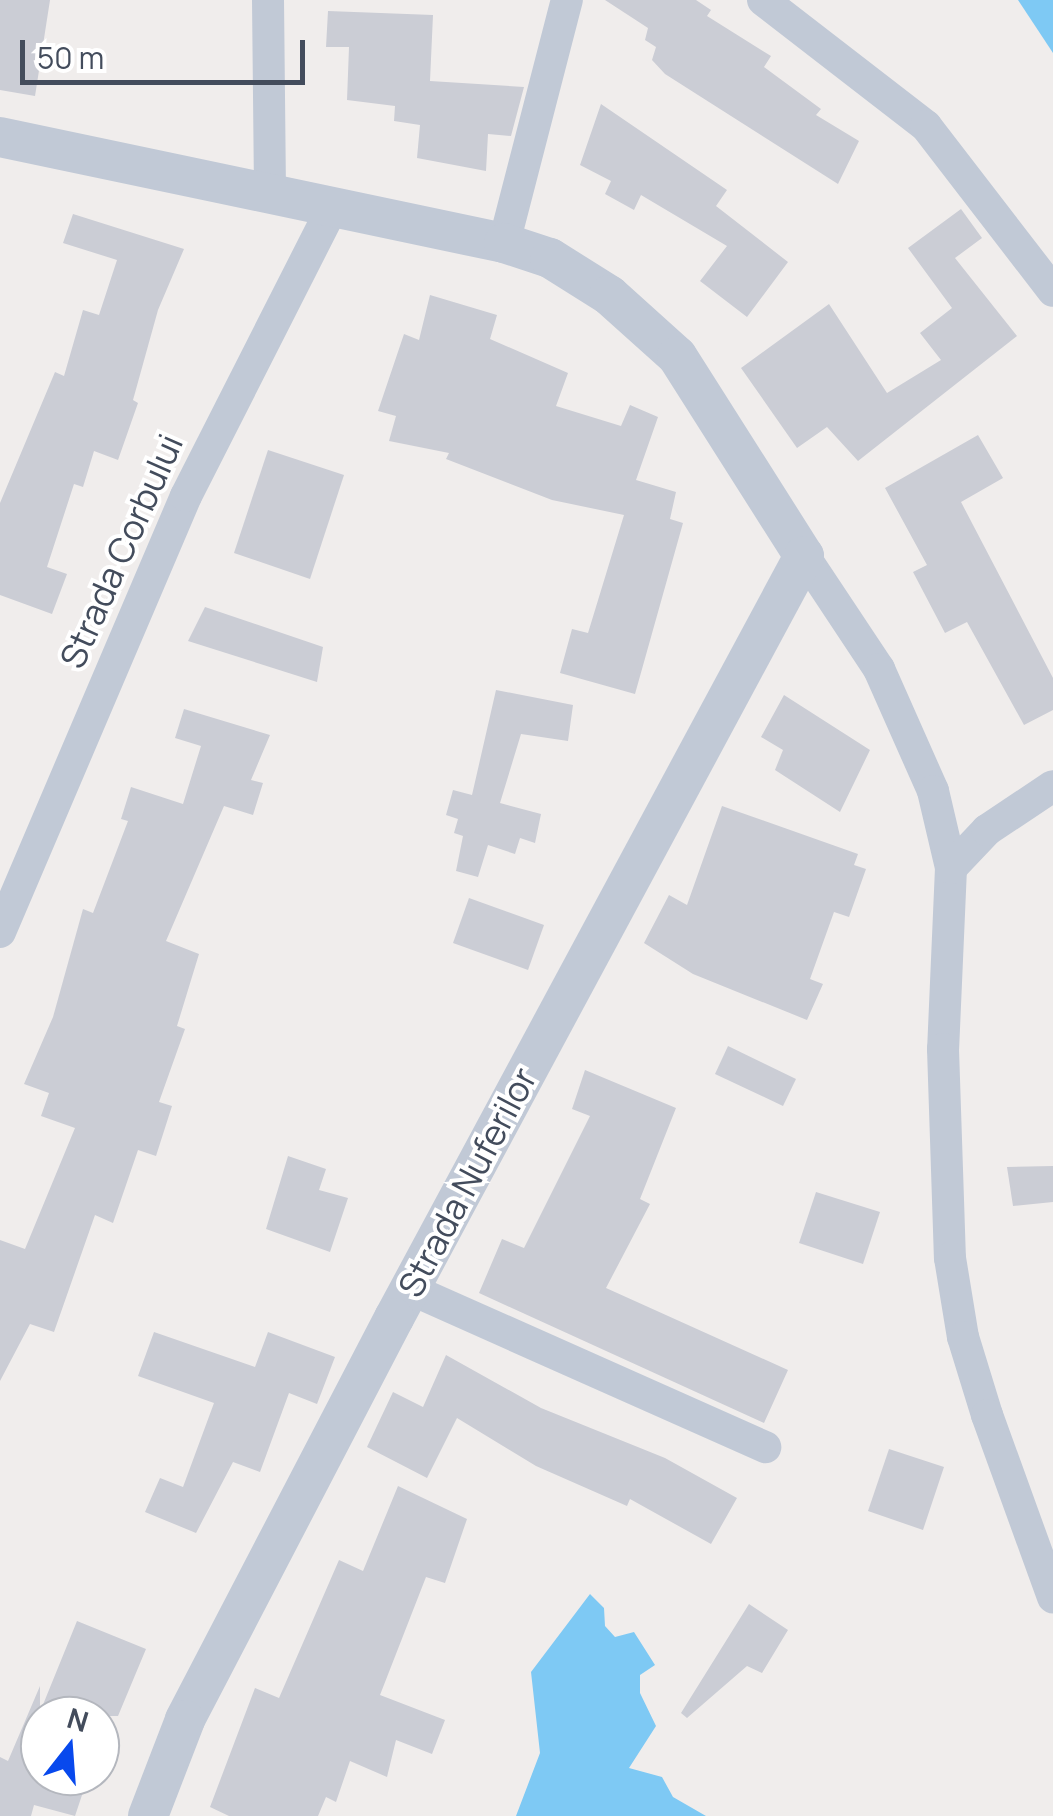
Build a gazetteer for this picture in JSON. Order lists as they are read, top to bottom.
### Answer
{
  "streets": {
    "street": ["Strada Corbului", "Strada Nuferilor"]
  },
  "scale_bar": "50 m",
  "north": "top"
}
